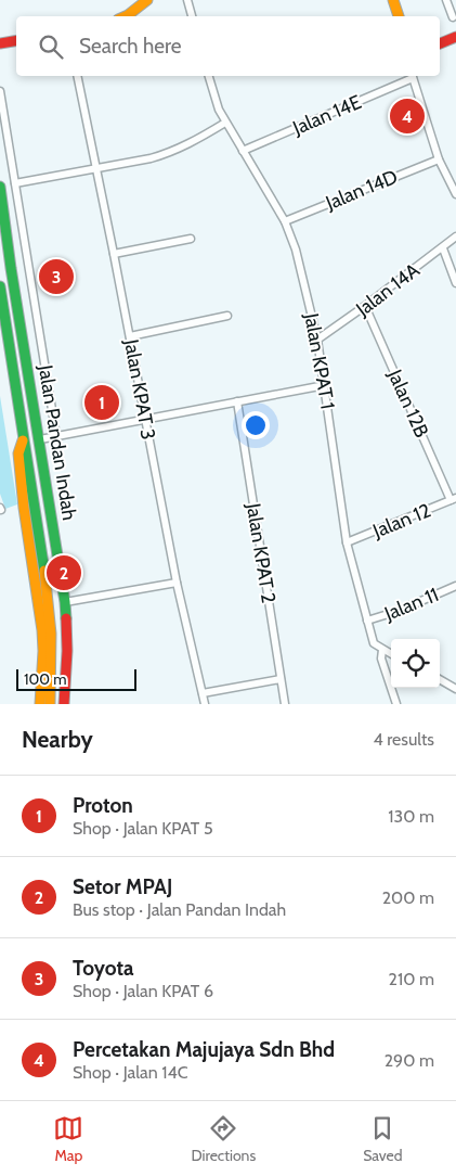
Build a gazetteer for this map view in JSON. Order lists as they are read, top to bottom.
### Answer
{
  "streets": {
    "main road": ["Jalan Pandan Indah"],
    "street": [
      "Jalan 14E",
      "Jalan 14D",
      "Jalan 14A",
      "Jalan KPAT 1",
      "Jalan KPAT 3",
      "Jalan 12B",
      "Jalan 12",
      "Jalan KPAT 2",
      "Jalan 11"
    ]
  },
  "crossings": [
    ["Jalan 14E", "Jalan KPAT 1"],
    ["Jalan 14D", "Jalan KPAT 1"],
    ["Jalan 14A", "Jalan KPAT 1"],
    ["Jalan 14A", "Jalan 12B"],
    ["Jalan KPAT 1", "Jalan 12"],
    ["Jalan KPAT 1", "Jalan 11"],
    ["Jalan 12B", "Jalan 12"]
  ],
  "scale_bar": "100 m",
  "page": {
    "search": "Search here",
    "pins": [
      "4",
      "3",
      "1",
      "2"
    ],
    "scale": "100 m",
    "heading": ["Nearby", "4 results"],
    "list": [
      {
        "mark": "1",
        "name": "Proton",
        "note": "Shop · Jalan KPAT 5",
        "value": "130 m"
      },
      {
        "mark": "2",
        "name": "Setor MPAJ",
        "note": "Bus stop · Jalan Pandan Indah",
        "value": "200 m"
      },
      {
        "mark": "3",
        "name": "Toyota",
        "note": "Shop · Jalan KPAT 6",
        "value": "210 m"
      },
      {
        "mark": "4",
        "name": "Percetakan Majujaya Sdn Bhd",
        "note": "Shop · Jalan 14C",
        "value": "290 m"
      }
    ],
    "nav": ["Map", "Directions", "Saved"]
  }
}
